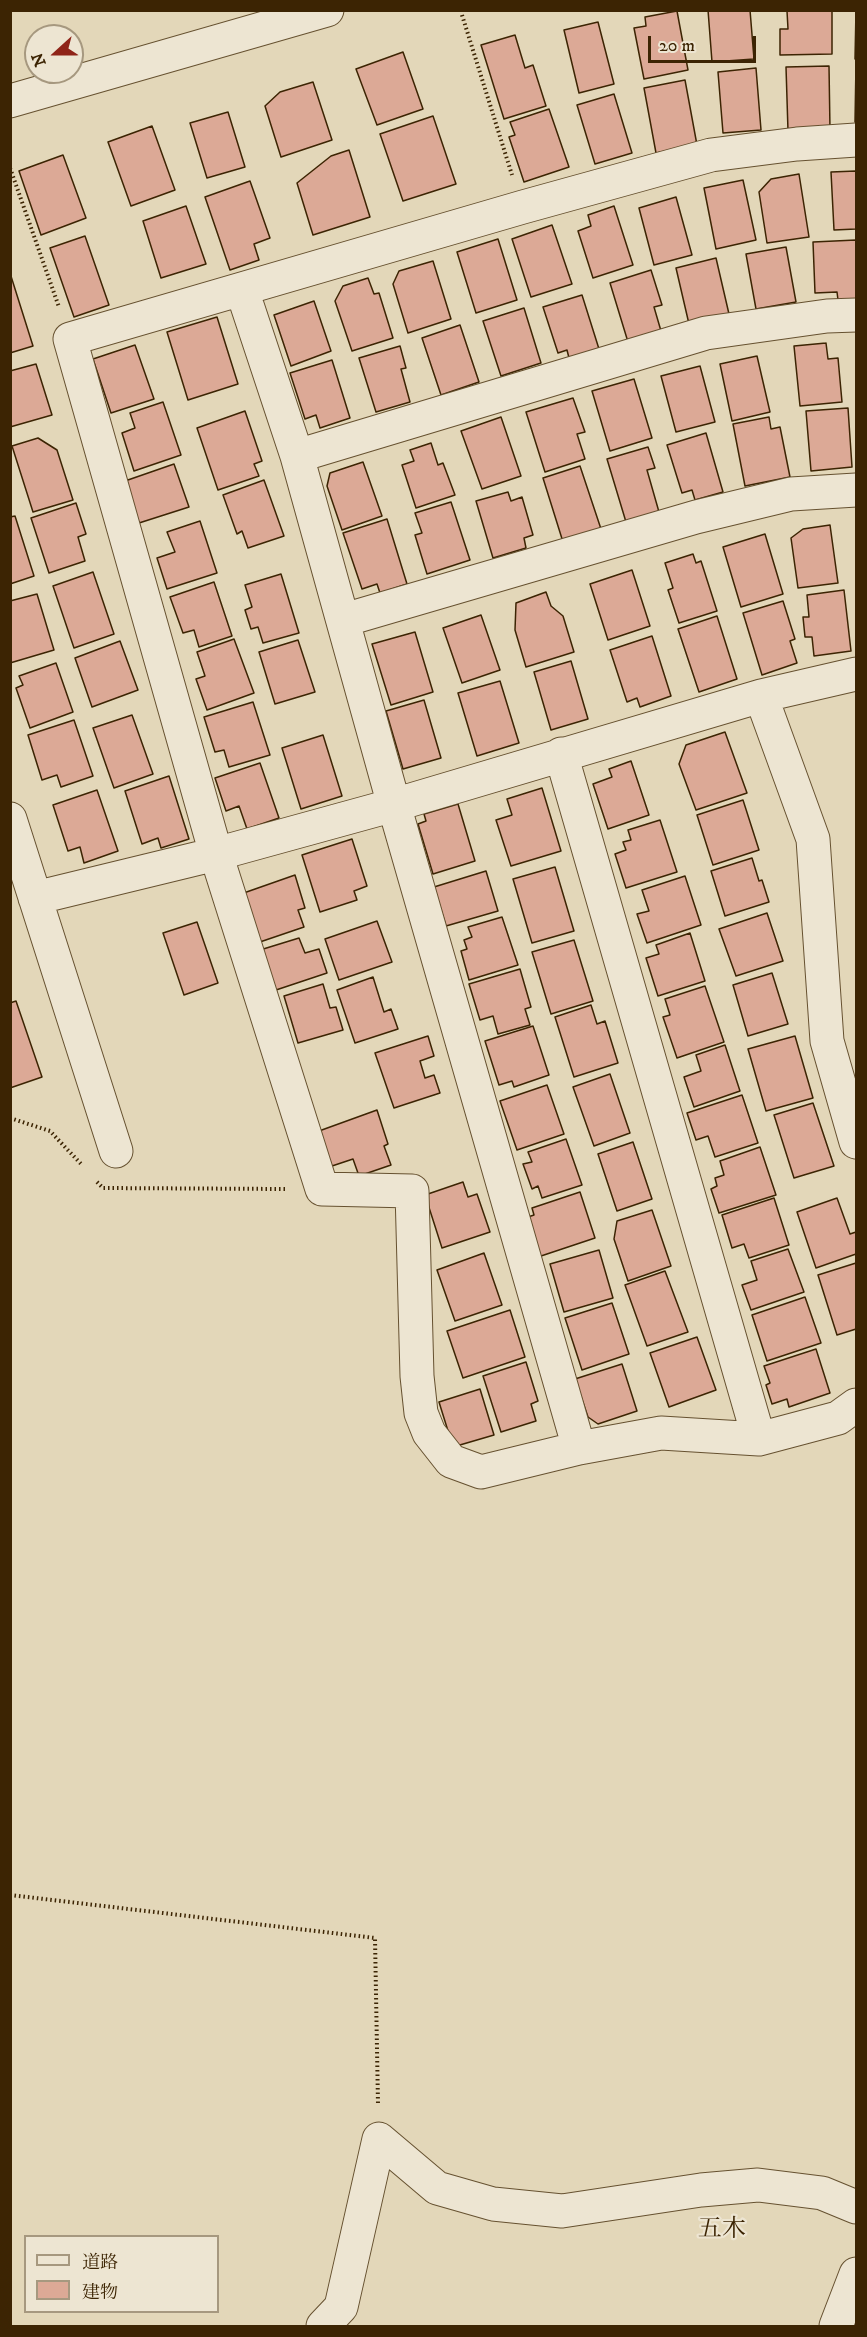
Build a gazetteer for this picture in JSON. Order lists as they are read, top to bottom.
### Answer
{
  "districts": ["五木"],
  "legend": ["道路", "建物"],
  "scale_bar": "20 m",
  "north": "left"
}
